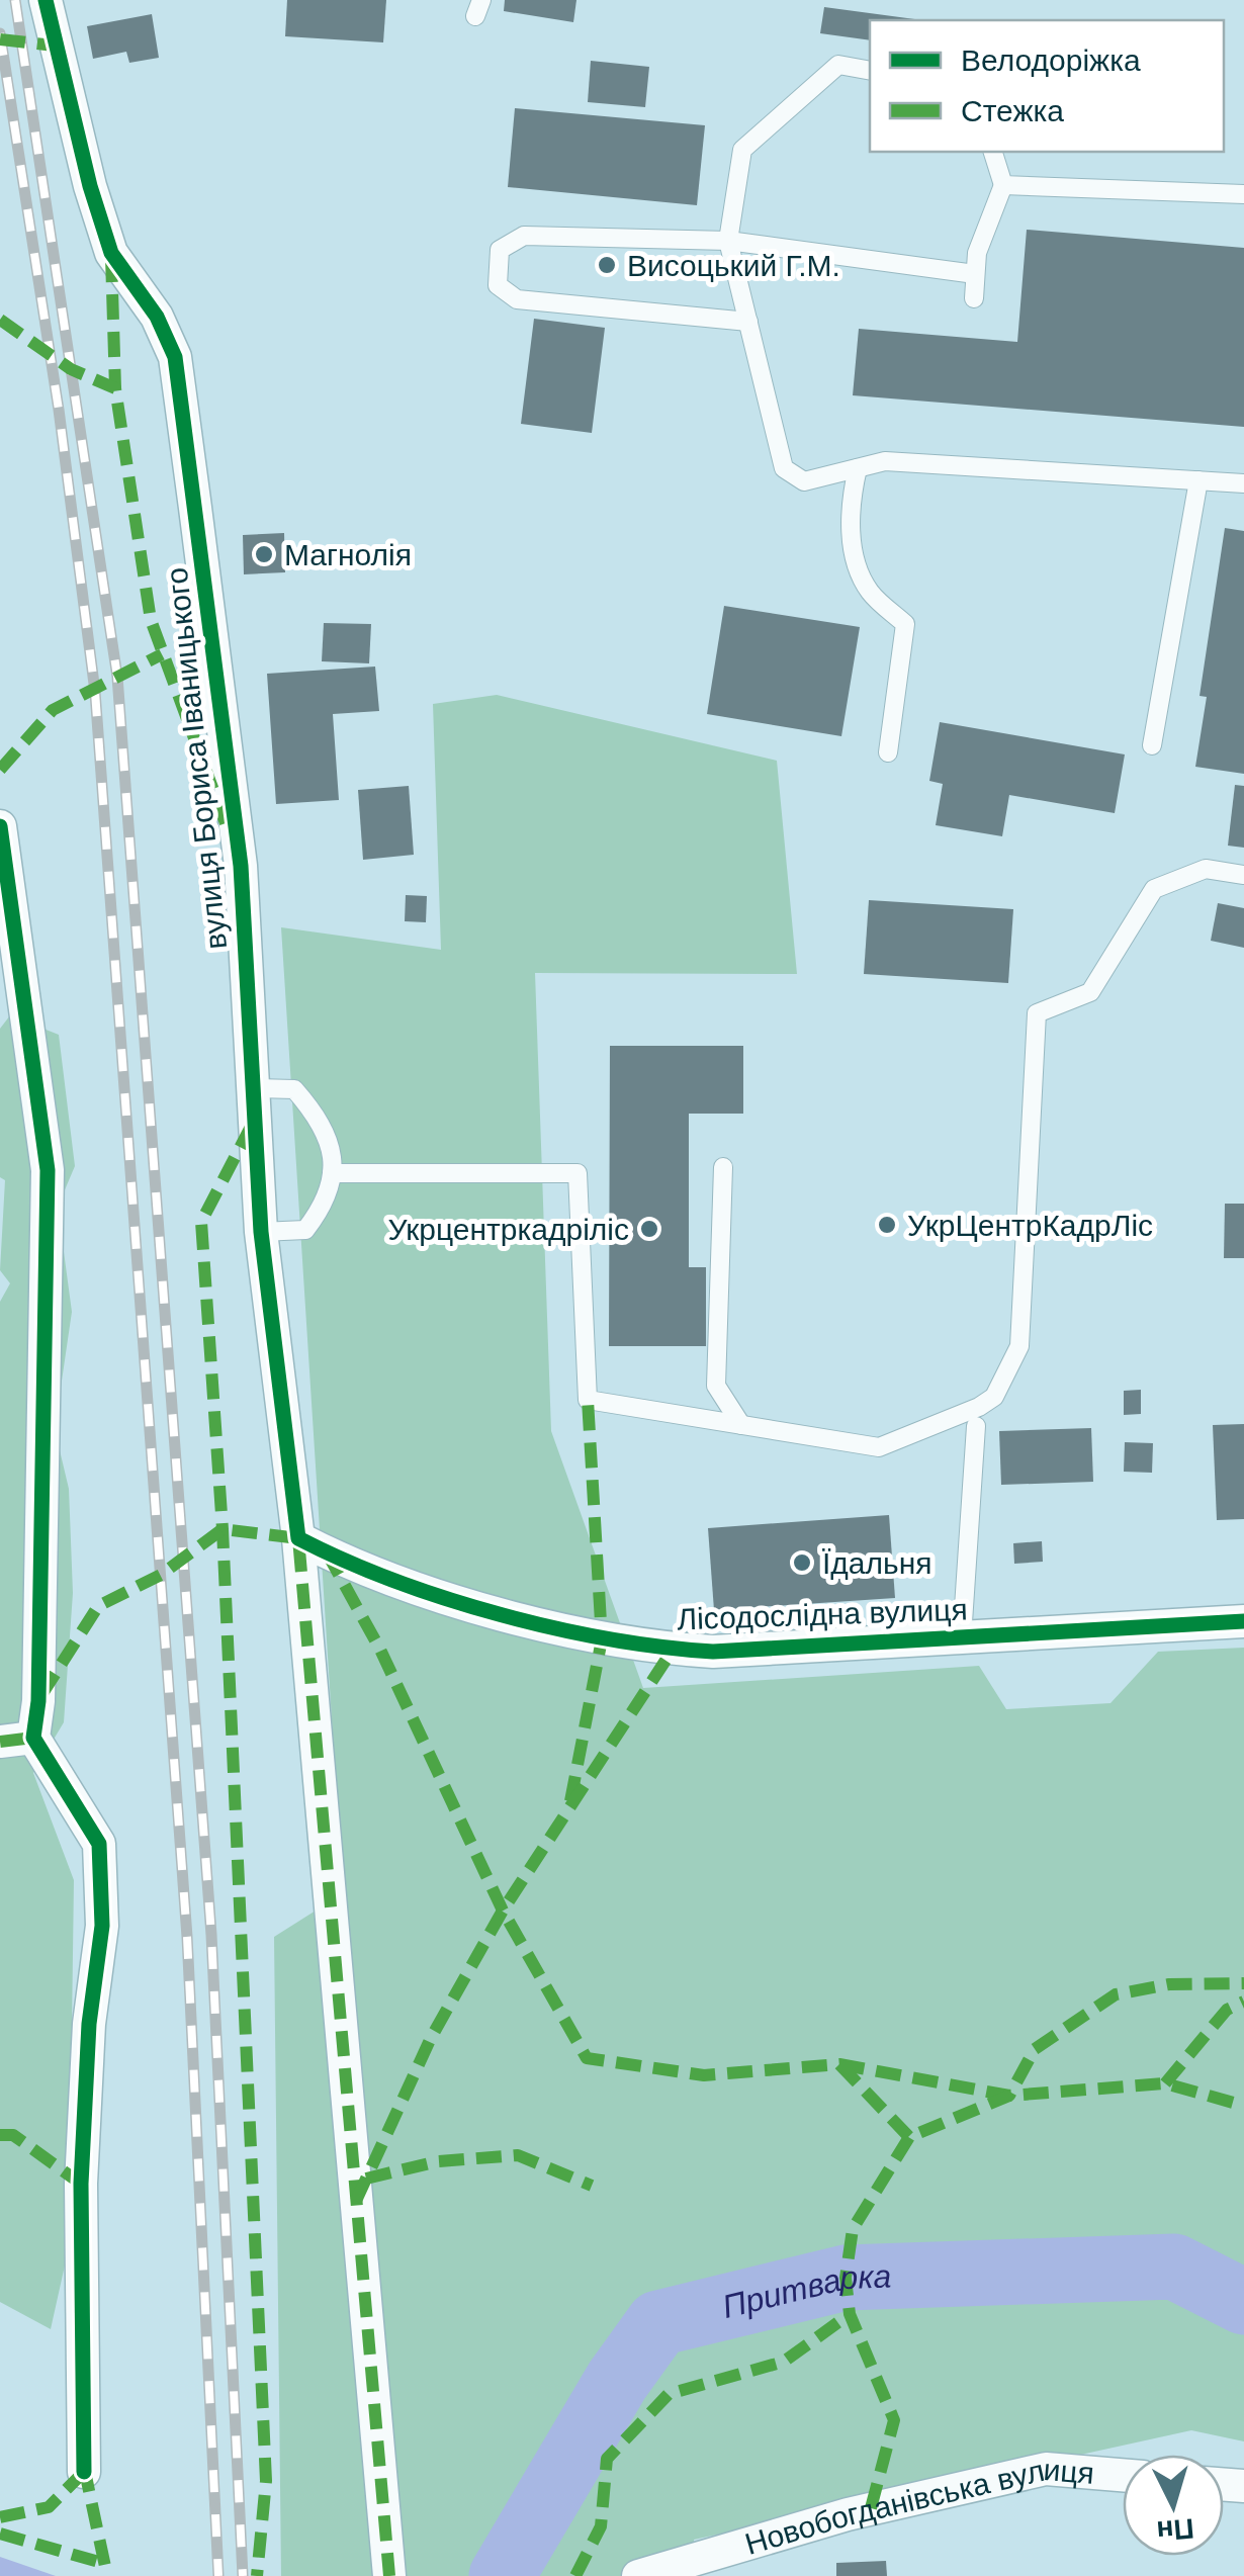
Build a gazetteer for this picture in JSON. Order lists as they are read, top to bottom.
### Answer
{
  "streets": {
    "street": ["вулиця Бориса Іваницького", "Лісодослідна вулиця", "Новобогданівська вулиця"]
  },
  "crossings": [
    ["вулиця Бориса Іваницького", "Лісодослідна вулиця"]
  ],
  "water": ["Притварка"],
  "places": [
    "Висоцький Г.М.",
    "Магнолія",
    "УкрЦентрКадрЛіс",
    "Укрцентркадріліс",
    "Їдальня"
  ],
  "legend": ["Велодоріжка", "Стежка"],
  "north": "bottom"
}
